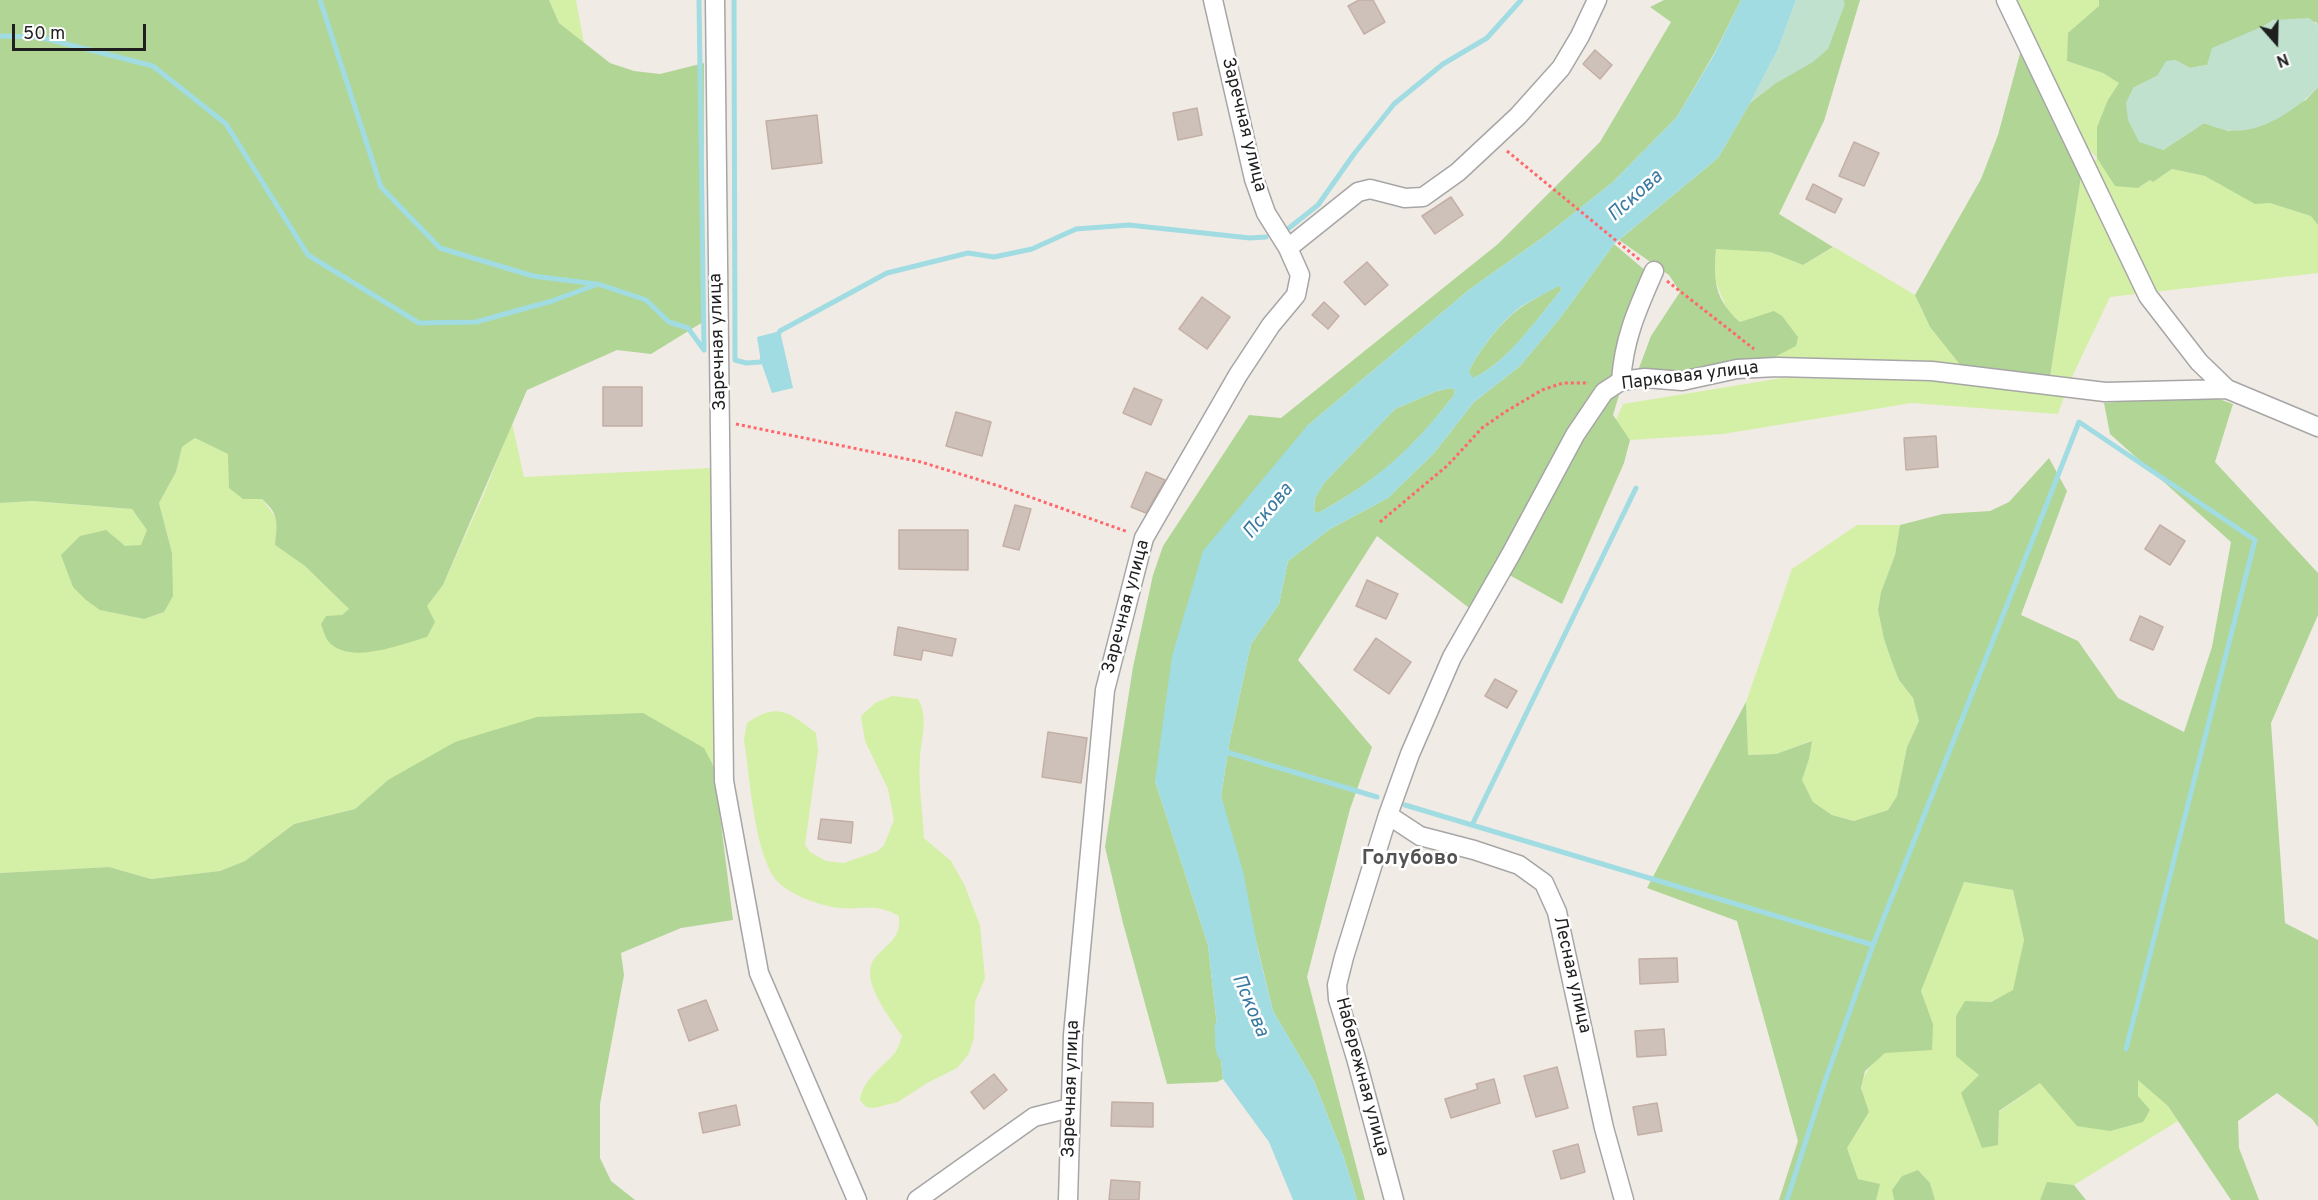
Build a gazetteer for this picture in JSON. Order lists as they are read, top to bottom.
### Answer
{
  "streets": {
    "street": [
      "Заречная улица",
      "Парковая улица",
      "Лесная улица",
      "Набережная улица"
    ]
  },
  "crossings": [
    ["Парковая улица", "Лесная улица"],
    ["Парковая улица", "Набережная улица"],
    ["Лесная улица", "Набережная улица"]
  ],
  "districts": ["Голубово"],
  "water": ["Пскова"],
  "scale_bar": "50 m",
  "north": "bottom"
}
